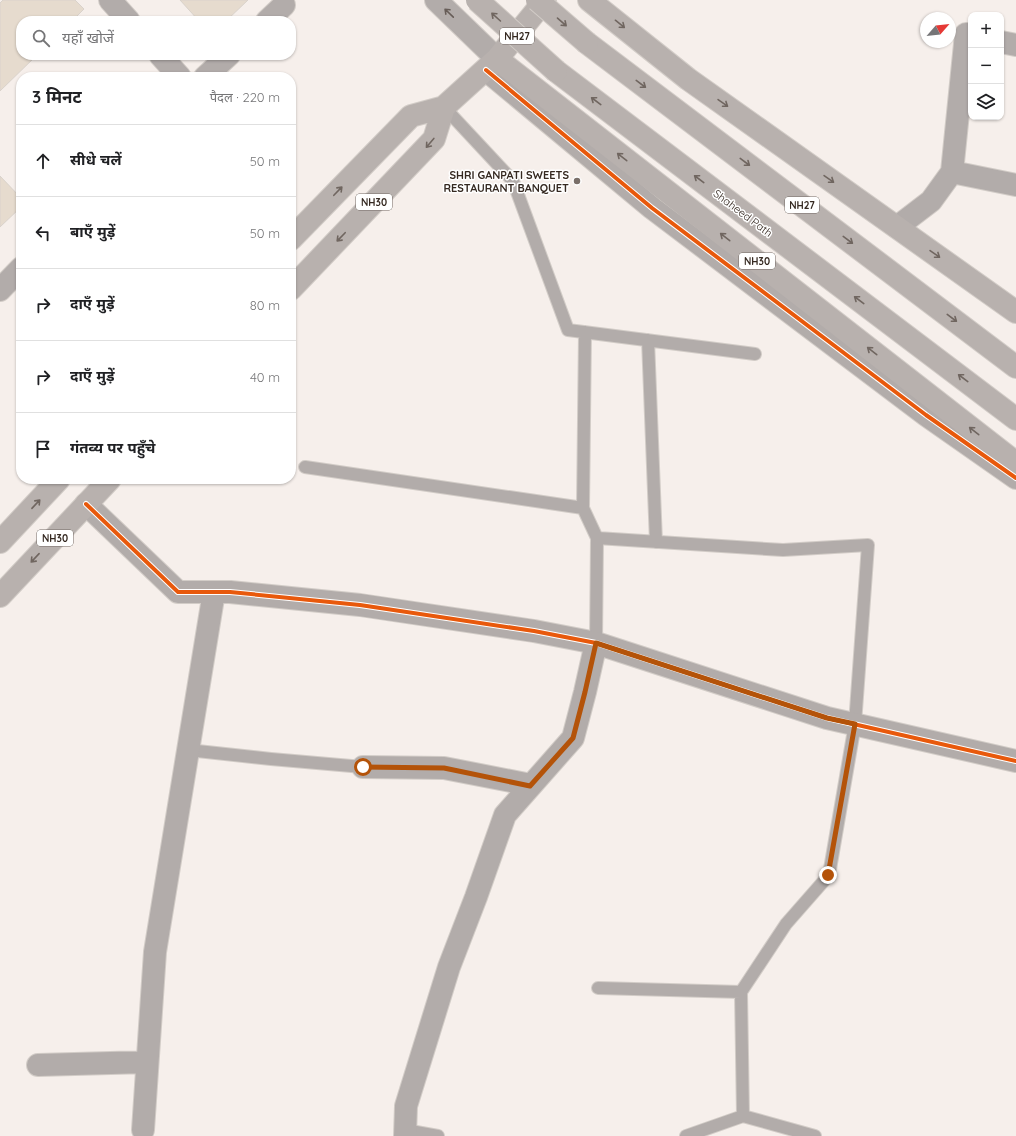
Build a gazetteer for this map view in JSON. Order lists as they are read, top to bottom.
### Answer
{
  "streets": {
    "highway": ["NH27", "NH30", "Shaheed Path"]
  },
  "places": ["SHRI GANPATI SWEETS RESTAURANT BANQUET"],
  "north": "top right",
  "page": {
    "map_buttons": ["+", "−"],
    "search": "यहाँ खोजें",
    "heading": ["3 मिनट", "पैदल · 220 m"],
    "list": [
      ["सीधे चलें", "50 m"],
      ["बाएँ मुड़ें", "50 m"],
      ["दाएँ मुड़ें", "80 m"],
      ["दाएँ मुड़ें", "40 m"],
      "गंतव्य पर पहुँचे"
    ]
  }
}
